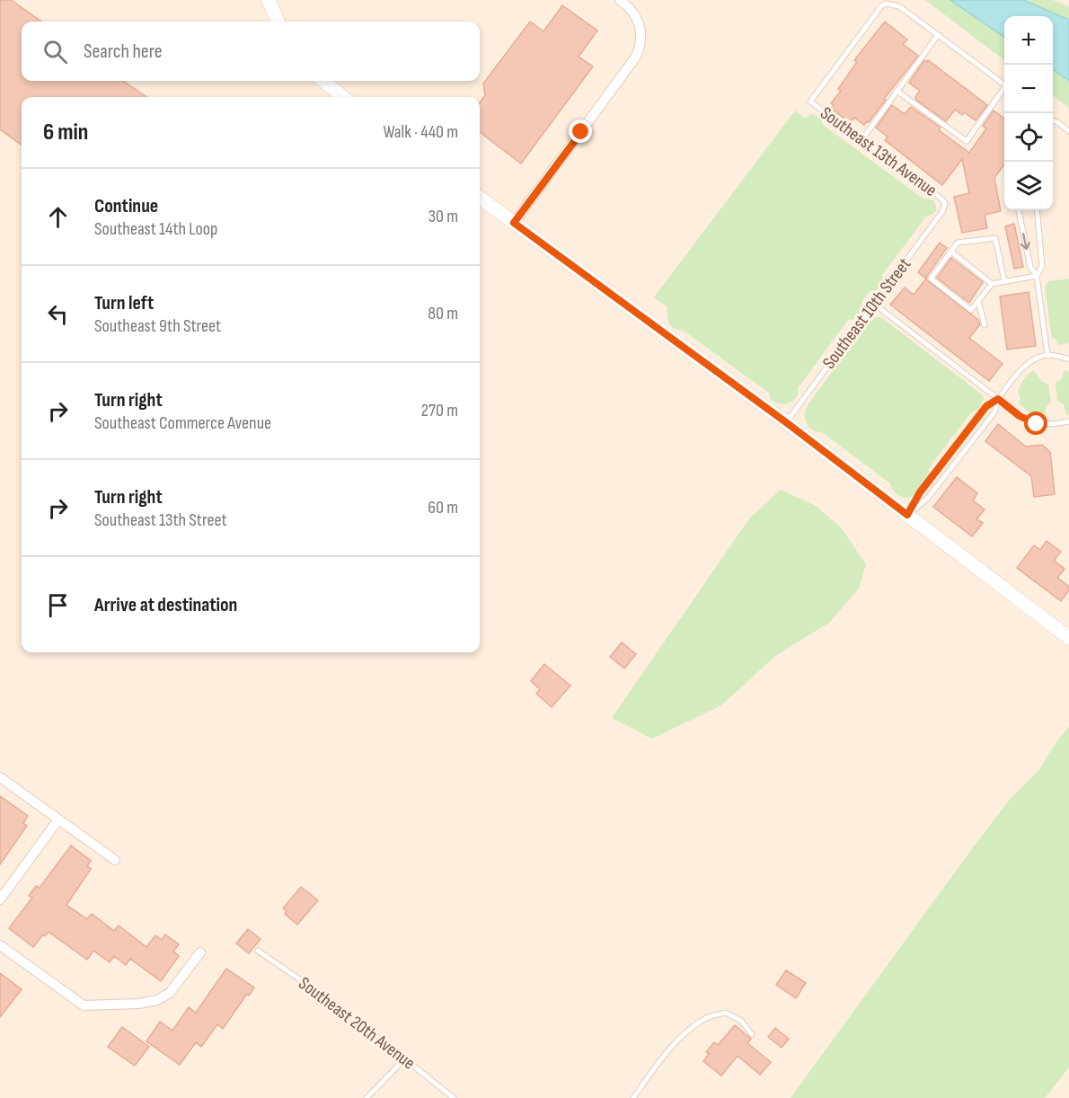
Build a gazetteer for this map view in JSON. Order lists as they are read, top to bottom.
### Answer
{
  "streets": {
    "lane": ["Southeast 13th Avenue", "Southeast 10th Street", "Southeast 20th Avenue"]
  },
  "crossings": [
    ["Southeast 13th Avenue", "Southeast 10th Street"]
  ],
  "page": {
    "map_buttons": ["+", "−"],
    "search": "Search here",
    "heading": ["6 min", "Walk · 440 m"],
    "list": [
      ["Continue", "Southeast 14th Loop", "30 m"],
      ["Turn left", "Southeast 9th Street", "80 m"],
      ["Turn right", "Southeast Commerce Avenue", "270 m"],
      ["Turn right", "Southeast 13th Street", "60 m"],
      "Arrive at destination"
    ]
  }
}
